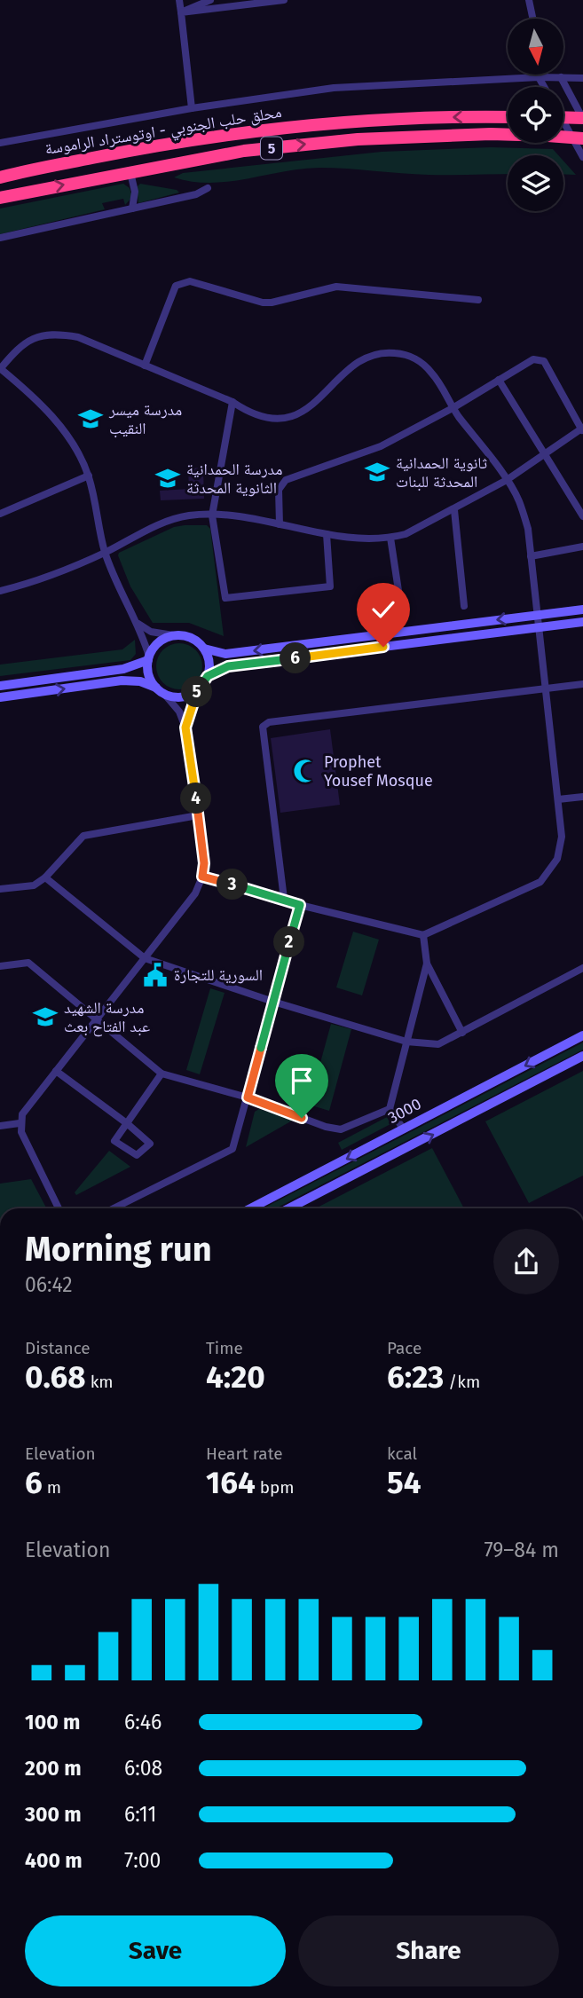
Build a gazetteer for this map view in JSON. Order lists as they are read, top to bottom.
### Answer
{
  "streets": {
    "highway": ["محلق حلب الجنوبي - اوتوستراد الراموسة", "5"],
    "street": ["3000"]
  },
  "places": {
    "school or university": [
      "مدرسة ميسر النقيب",
      "ثانوية الحمدانية المحدثة للبنات",
      "مدرسة الحمدانية الثانوية المحدثة",
      "مدرسة الشهيد عبد الفتاح بعث"
    ],
    "mosque": ["Prophet Yousef Mosque"],
    "public building": ["السورية للتجارة"]
  },
  "north": "bottom",
  "page": {
    "pins": [
      "6",
      "5",
      "4",
      "3",
      "2"
    ],
    "heading": ["Morning run", "06:42"],
    "stats": [
      ["Distance", "0.68 km"],
      ["Time", "4:20"],
      ["Pace", "6:23 /km"],
      ["Elevation", "6 m"],
      ["Heart rate", "164 bpm"],
      ["kcal", "54"]
    ],
    "chart": ["Elevation", "79–84 m"],
    "list": [
      {
        "name": "100 m",
        "note": "6:46"
      },
      {
        "name": "200 m",
        "note": "6:08"
      },
      {
        "name": "300 m",
        "note": "6:11"
      },
      {
        "name": "400 m",
        "note": "7:00"
      }
    ],
    "buttons": ["Save", "Share"]
  }
}
